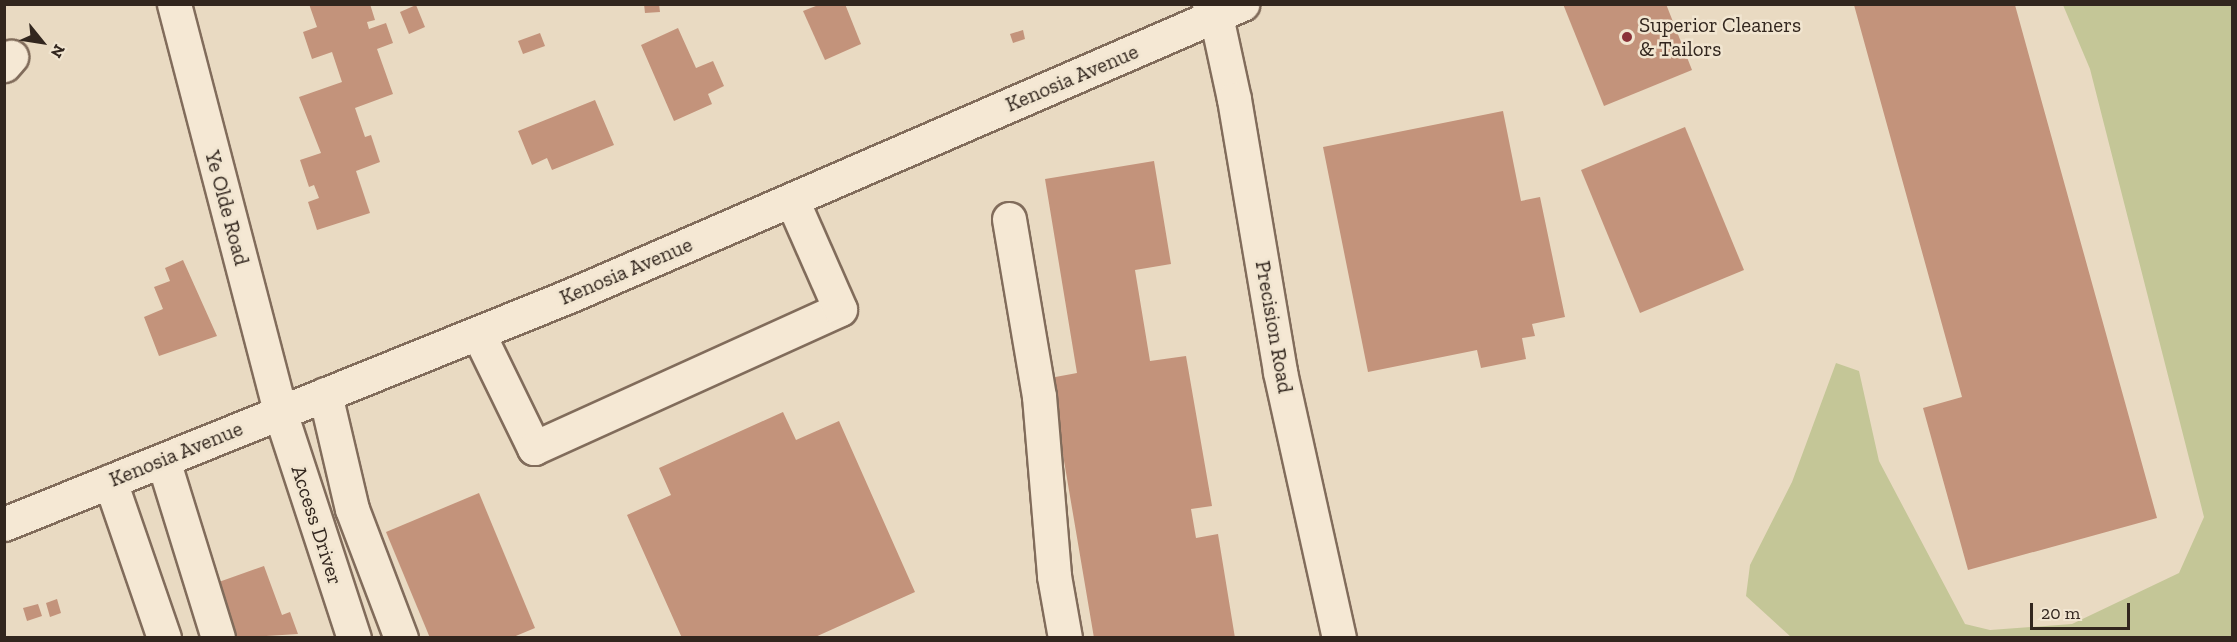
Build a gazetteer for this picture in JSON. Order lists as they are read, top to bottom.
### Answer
{
  "streets": {
    "street": [
      "Kenosia Avenue",
      "Ye Olde Road",
      "Precision Road",
      "Access Driver"
    ]
  },
  "crossings": [
    ["Kenosia Avenue", "Ye Olde Road"],
    ["Kenosia Avenue", "Precision Road"],
    ["Kenosia Avenue", "Access Driver"],
    ["Ye Olde Road", "Access Driver"]
  ],
  "places": ["Superior Cleaners & Tailors"],
  "scale_bar": "20 m",
  "north": "bottom right"
}
